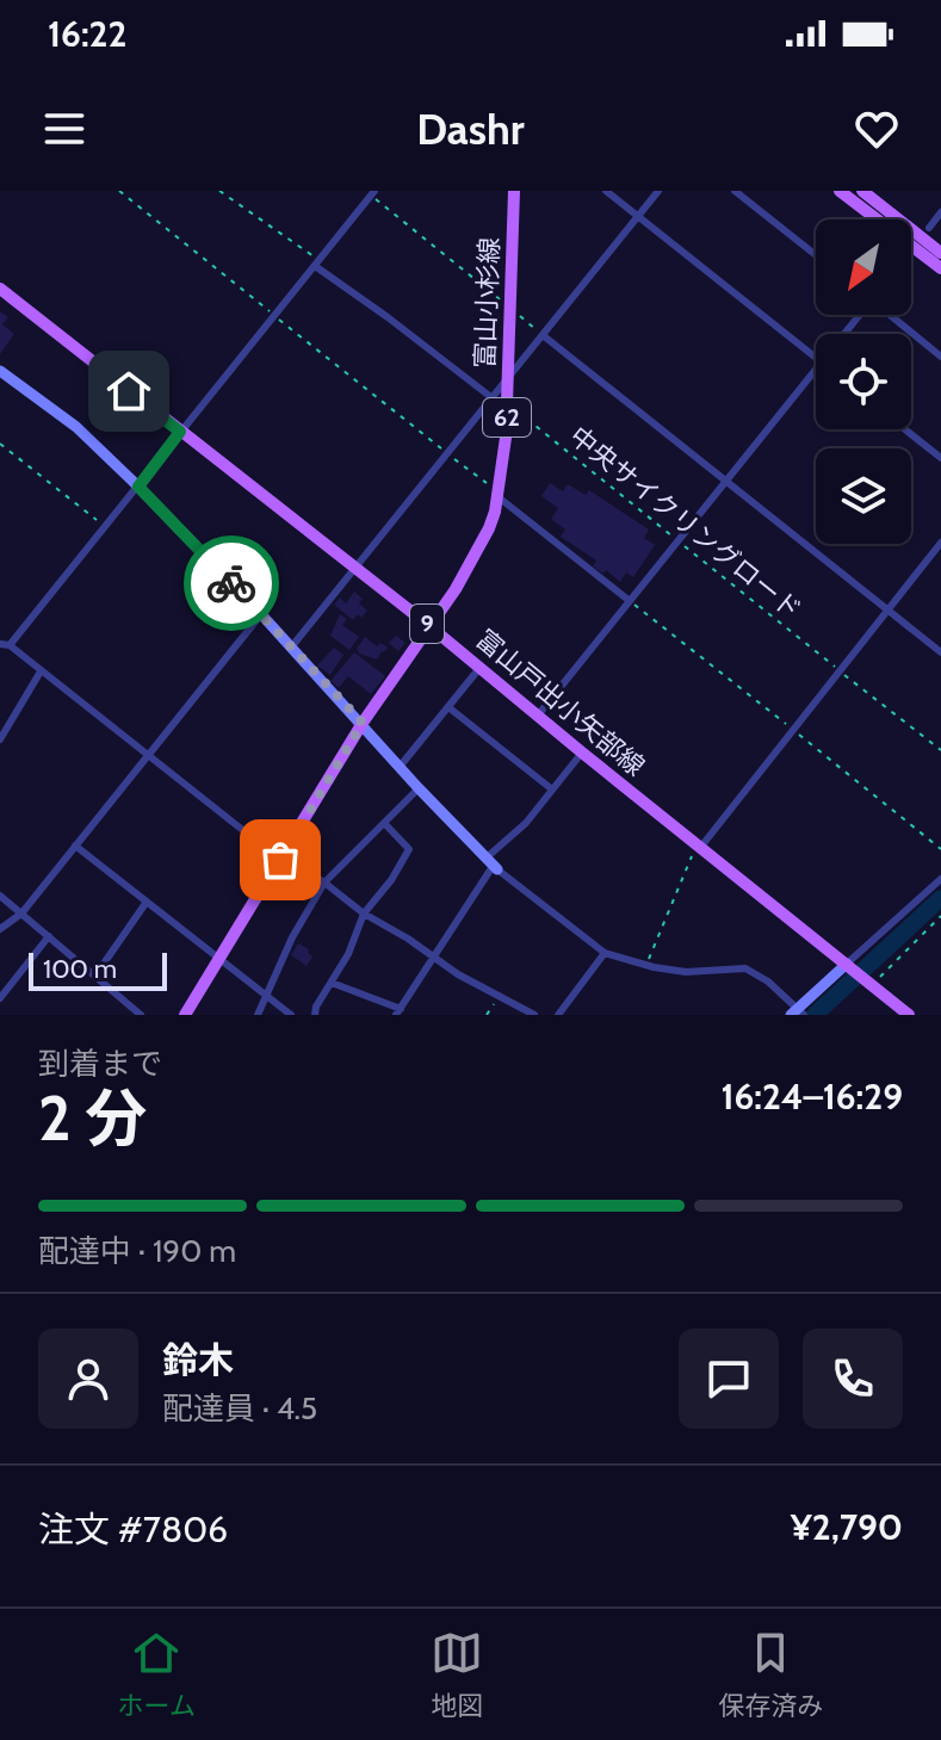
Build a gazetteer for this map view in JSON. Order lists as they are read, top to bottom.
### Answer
{
  "streets": {
    "main road": [
      "富山小杉線",
      "62",
      "9",
      "富山戸出小矢部線"
    ],
    "path": ["中央サイクリングロード"]
  },
  "crossings": [
    ["富山小杉線", "中央サイクリングロード"],
    ["富山小杉線", "富山戸出小矢部線"]
  ],
  "scale_bar": "100 m",
  "north": "bottom left",
  "page": {
    "status": "16:22",
    "header": "Dashr",
    "scale": "100 m",
    "heading": ["2 分", "到着まで", "16:24–16:29"],
    "panel": [
      "鈴木",
      "配達員 · 4.5",
      "注文 #7806",
      "¥2,790"
    ],
    "bar": "配達中 · 190 m",
    "tabs": ["ホーム", "地図", "保存済み"]
  }
}
